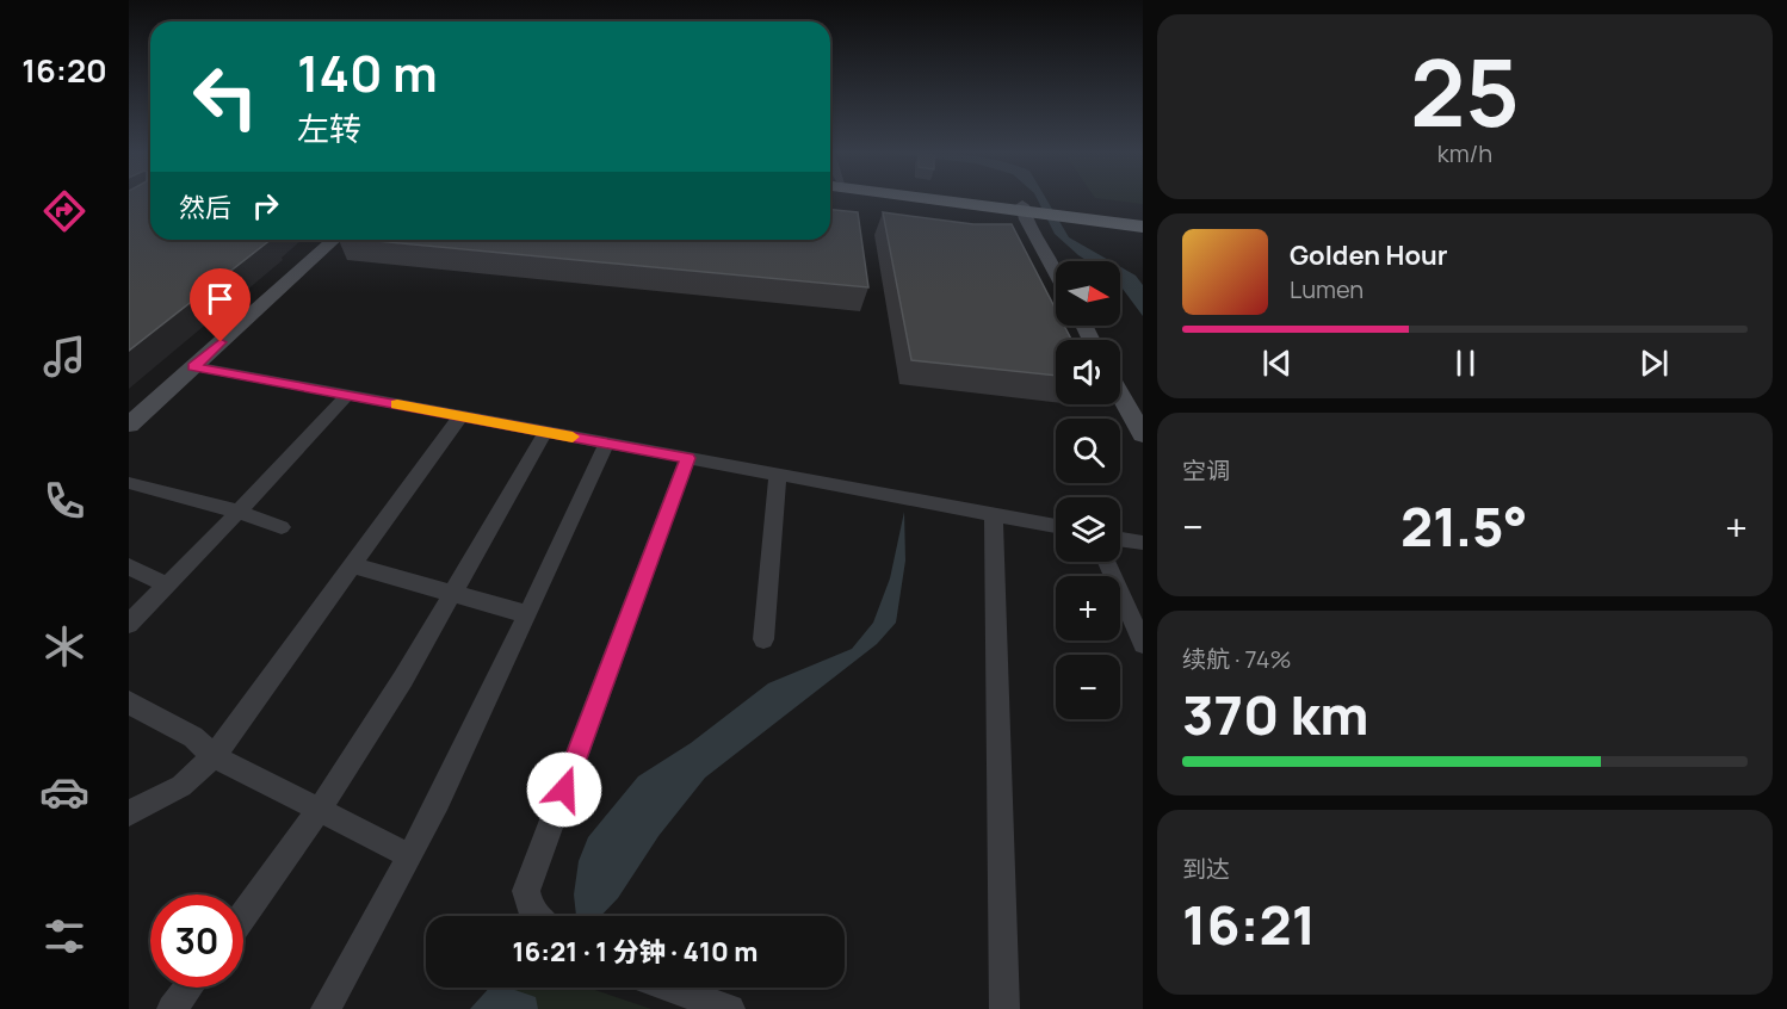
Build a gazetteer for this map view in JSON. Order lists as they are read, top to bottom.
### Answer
{
  "north": "right",
  "page": {
    "tabs": "16:20",
    "tile": [
      ["25", "km/h"],
      "空调",
      ["续航 · 74%", "370 km"],
      ["到达", "16:21"]
    ],
    "turn": ["140 m", "左转"],
    "then": "然后",
    "song": ["Golden Hour", "Lumen"],
    "map_buttons": ["+", "−"],
    "heat": ["−", "21.5°", "+"],
    "limit": "30",
    "trip": "16:21 · 1 分钟 · 410 m"
  }
}
